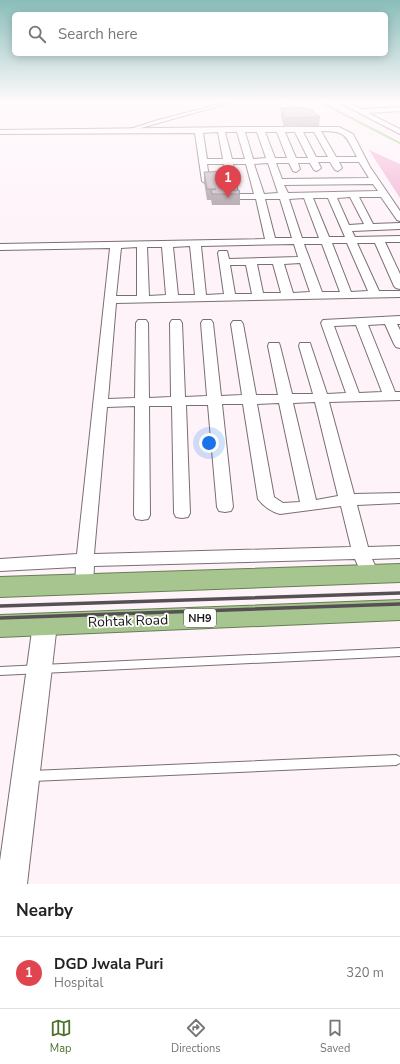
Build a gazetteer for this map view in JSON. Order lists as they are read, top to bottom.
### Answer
{
  "streets": {
    "highway": ["NH9", "Rohtak Road"]
  },
  "page": {
    "search": "Search here",
    "pins": "1",
    "heading": "Nearby",
    "list": [
      {
        "mark": "1",
        "name": "DGD Jwala Puri",
        "note": "Hospital",
        "value": "320 m"
      }
    ],
    "nav": ["Map", "Directions", "Saved"]
  }
}
